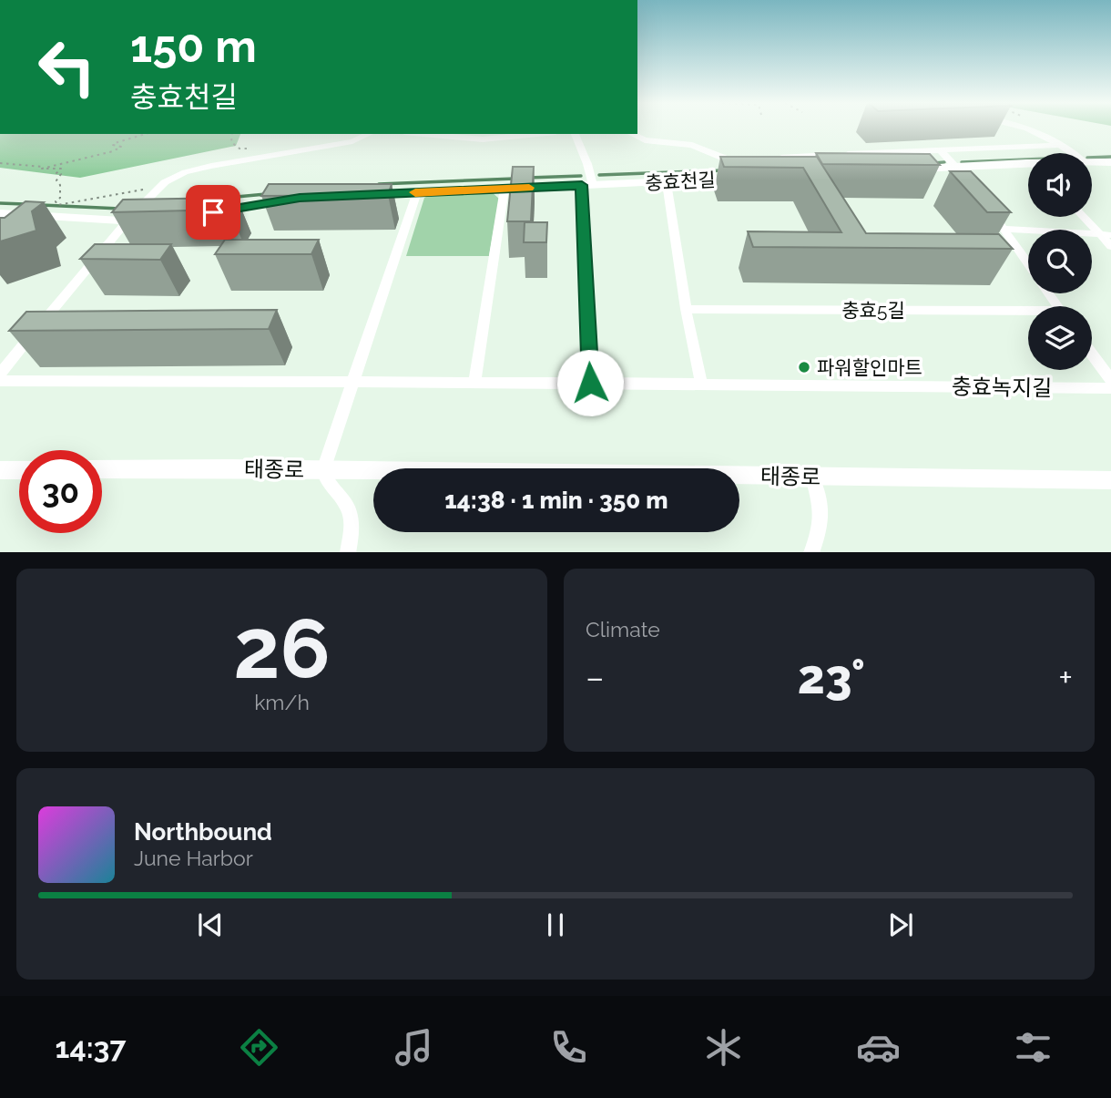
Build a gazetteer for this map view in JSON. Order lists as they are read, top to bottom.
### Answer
{
  "streets": {
    "street": [
      "충효천길",
      "충효5길",
      "충효녹지길",
      "태종로"
    ]
  },
  "places": ["파워할인마트"],
  "page": {
    "turn": ["150 m", "충효천길"],
    "limit": "30",
    "trip": "14:38 · 1 min · 350 m",
    "tile": [
      ["26", "km/h"],
      "Climate"
    ],
    "heat": ["−", "23°", "+"],
    "song": ["Northbound", "June Harbor"],
    "tabs": "14:37"
  }
}
